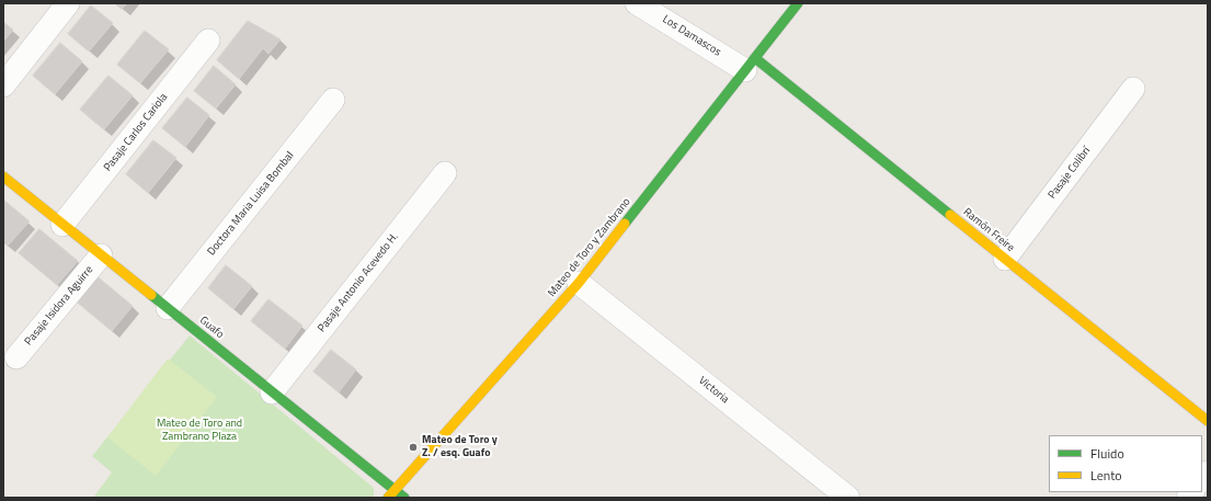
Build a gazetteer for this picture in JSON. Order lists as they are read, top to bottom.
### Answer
{
  "streets": {
    "street": [
      "Los Damascos",
      "Pasaje Carlos Cariola",
      "Pasaje Colibrí",
      "Doctora Maria Luisa Bombal",
      "Ramón Freire",
      "Mateo de Toro y Zambrano",
      "Pasaje Antonio Acevedo H.",
      "Pasaje Isidora Aguirre",
      "Guafo",
      "Victoria"
    ]
  },
  "crossings": [
    ["Los Damascos", "Ramón Freire"],
    ["Los Damascos", "Mateo de Toro y Zambrano"],
    ["Pasaje Carlos Cariola", "Guafo"],
    ["Pasaje Colibrí", "Ramón Freire"],
    ["Doctora Maria Luisa Bombal", "Guafo"],
    ["Ramón Freire", "Mateo de Toro y Zambrano"],
    ["Mateo de Toro y Zambrano", "Guafo"],
    ["Mateo de Toro y Zambrano", "Victoria"],
    ["Pasaje Antonio Acevedo H.", "Guafo"],
    ["Pasaje Isidora Aguirre", "Guafo"]
  ],
  "parks": ["Mateo de Toro and Zambrano Plaza"],
  "places": ["Mateo de Toro y Z. / esq. Guafo"],
  "legend": ["Fluido", "Lento"]
}
